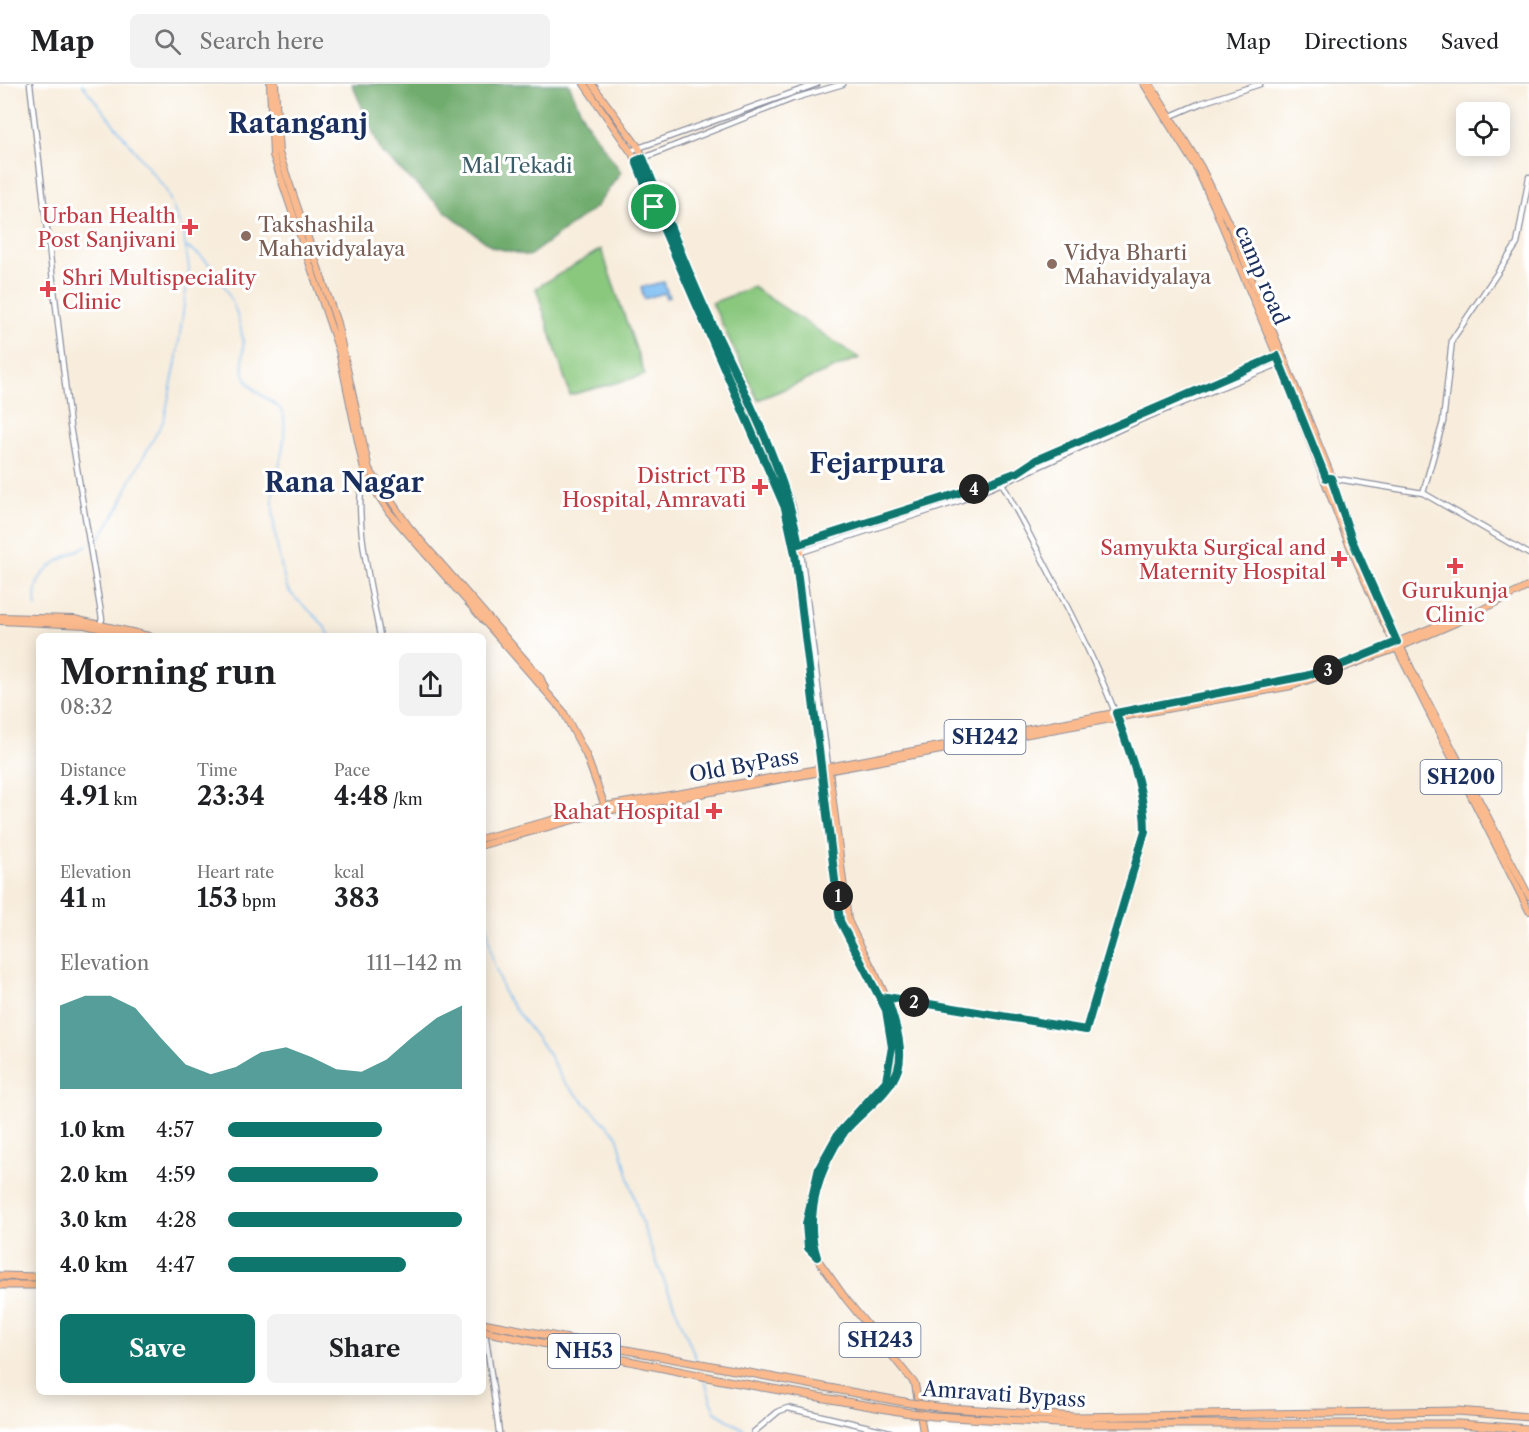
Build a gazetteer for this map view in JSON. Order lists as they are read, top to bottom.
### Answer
{
  "streets": {
    "highway": ["NH53", "Amravati Bypass"],
    "main road": [
      "camp road",
      "SH242",
      "Old ByPass",
      "SH200",
      "SH243"
    ]
  },
  "crossings": [
    ["camp road", "Old ByPass"],
    ["Old ByPass", "SH243"]
  ],
  "districts": ["Ratanganj", "Fejarpura", "Rana Nagar"],
  "parks": ["Mal Tekadi"],
  "places": {
    "health": [
      "Urban Health Post Sanjivani",
      "Shri Multispeciality Clinic",
      "District TB Hospital, Amravati",
      "Samyukta Surgical and Maternity Hospital",
      "Gurukunja Clinic",
      "Rahat Hospital"
    ],
    "other": ["Takshashila Mahavidyalaya", "Vidya Bharti Mahavidyalaya"]
  },
  "page": {
    "header": "Map",
    "search": "Search here",
    "nav": ["Map", "Directions", "Saved"],
    "pins": [
      "4",
      "3",
      "1",
      "2"
    ],
    "heading": ["Morning run", "08:32"],
    "stats": [
      ["Distance", "4.91 km"],
      ["Time", "23:34"],
      ["Pace", "4:48 /km"],
      ["Elevation", "41 m"],
      ["Heart rate", "153 bpm"],
      ["kcal", "383"]
    ],
    "chart": ["Elevation", "111–142 m"],
    "list": [
      {
        "name": "1.0 km",
        "note": "4:57"
      },
      {
        "name": "2.0 km",
        "note": "4:59"
      },
      {
        "name": "3.0 km",
        "note": "4:28"
      },
      {
        "name": "4.0 km",
        "note": "4:47"
      }
    ],
    "buttons": ["Save", "Share"]
  }
}
